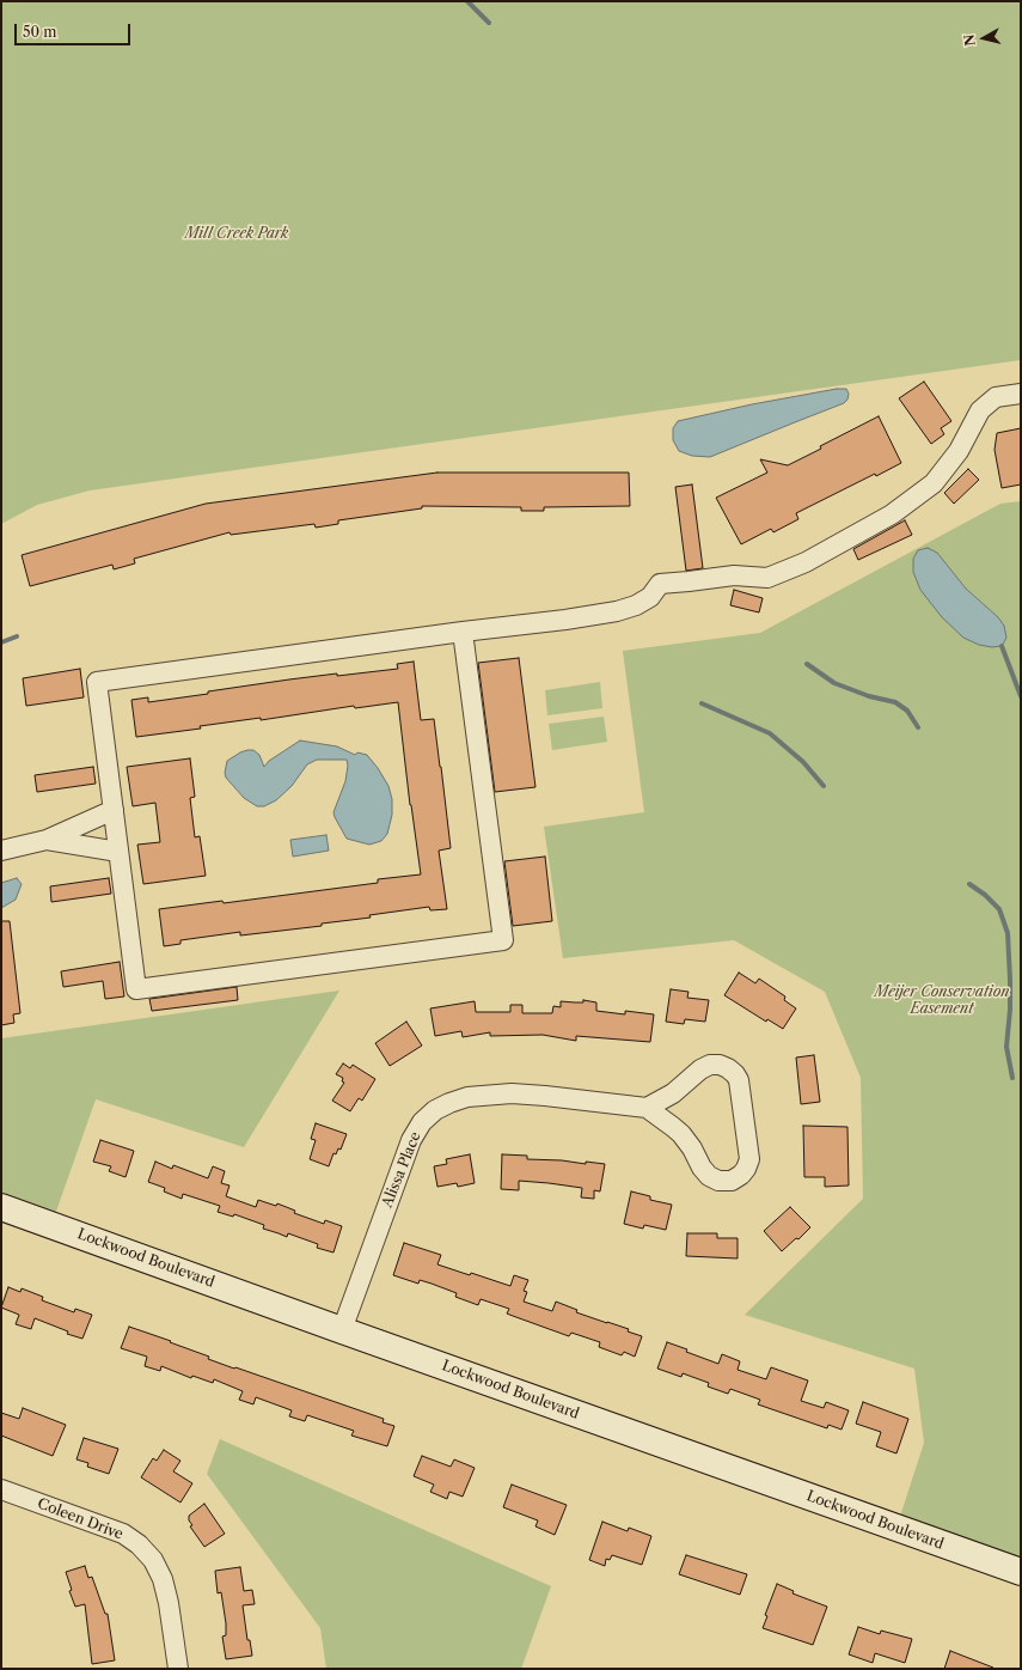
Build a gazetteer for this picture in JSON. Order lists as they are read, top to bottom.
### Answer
{
  "streets": {
    "main road": ["Lockwood Boulevard"],
    "street": ["Alissa Place", "Coleen Drive"]
  },
  "crossings": [
    ["Alissa Place", "Lockwood Boulevard"]
  ],
  "parks": ["Mill Creek Park", "Meijer Conservation Easement"],
  "scale_bar": "50 m",
  "north": "left"
}
